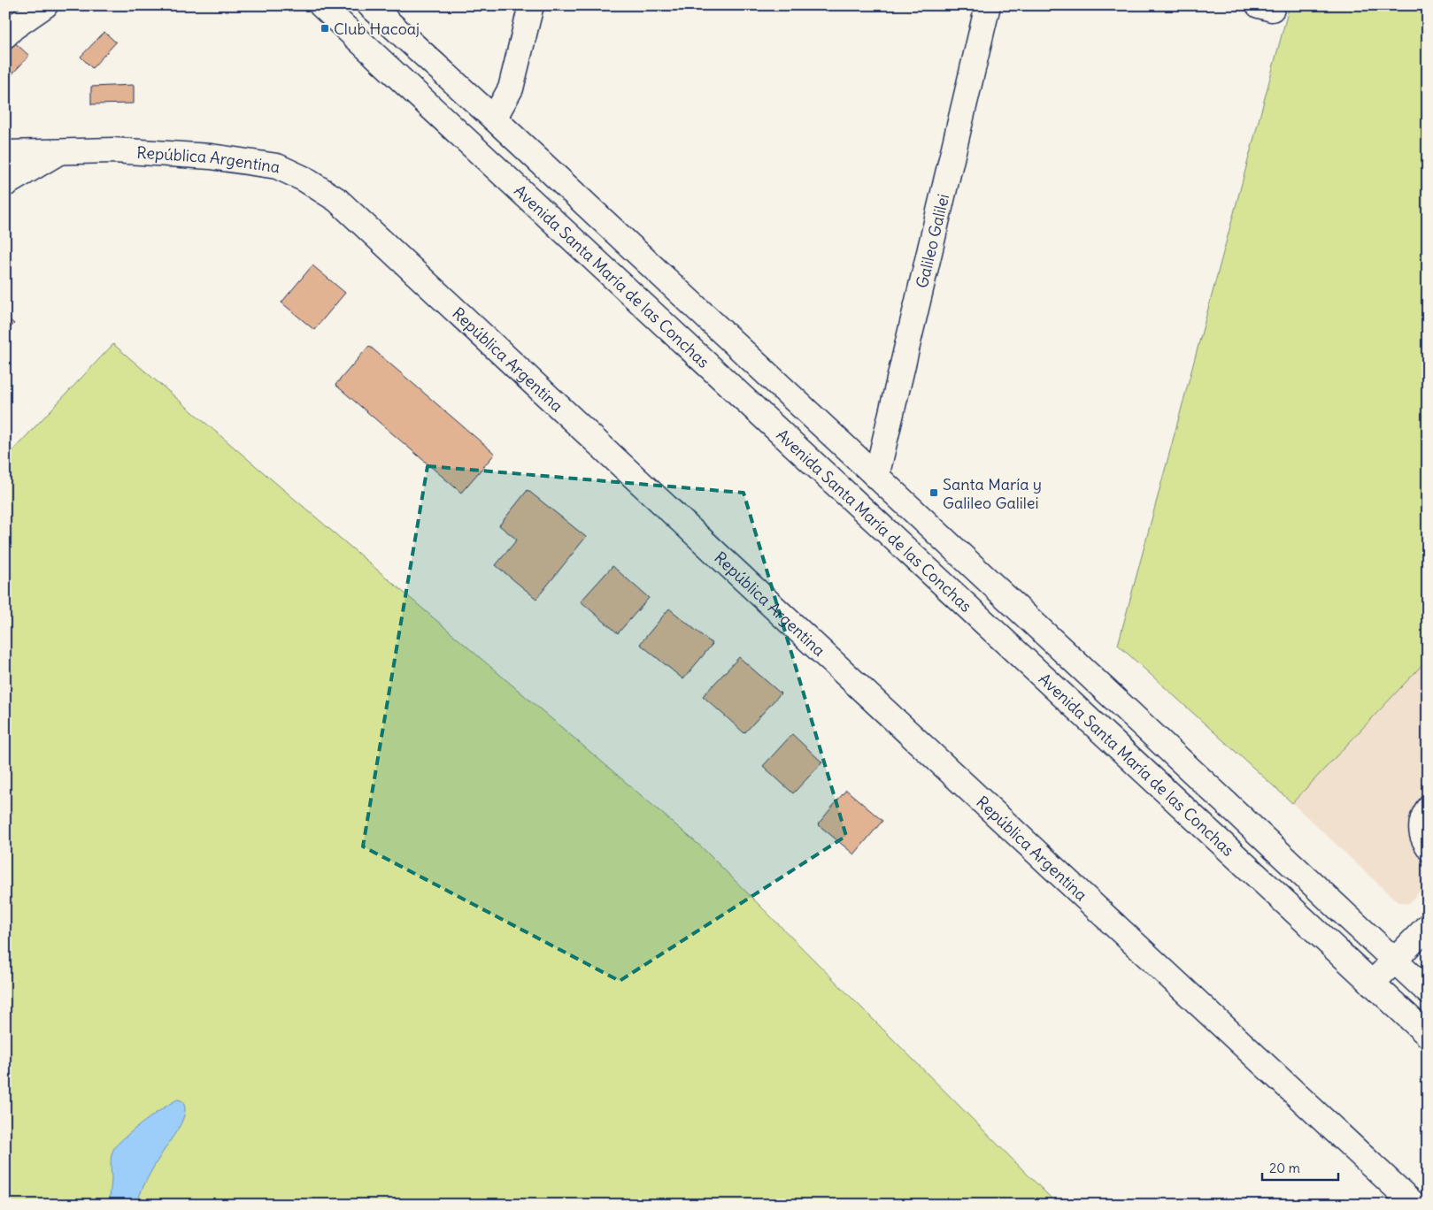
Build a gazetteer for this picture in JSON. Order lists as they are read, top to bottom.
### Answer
{
  "streets": {
    "main road": ["República Argentina", "Galileo Galilei", "Avenida Santa María de las Conchas"]
  },
  "crossings": [
    ["Galileo Galilei", "Avenida Santa María de las Conchas"]
  ],
  "places": {
    "transit": ["Club Hacoaj", "Santa María y Galileo Galilei"]
  },
  "scale_bar": "20 m"
}
